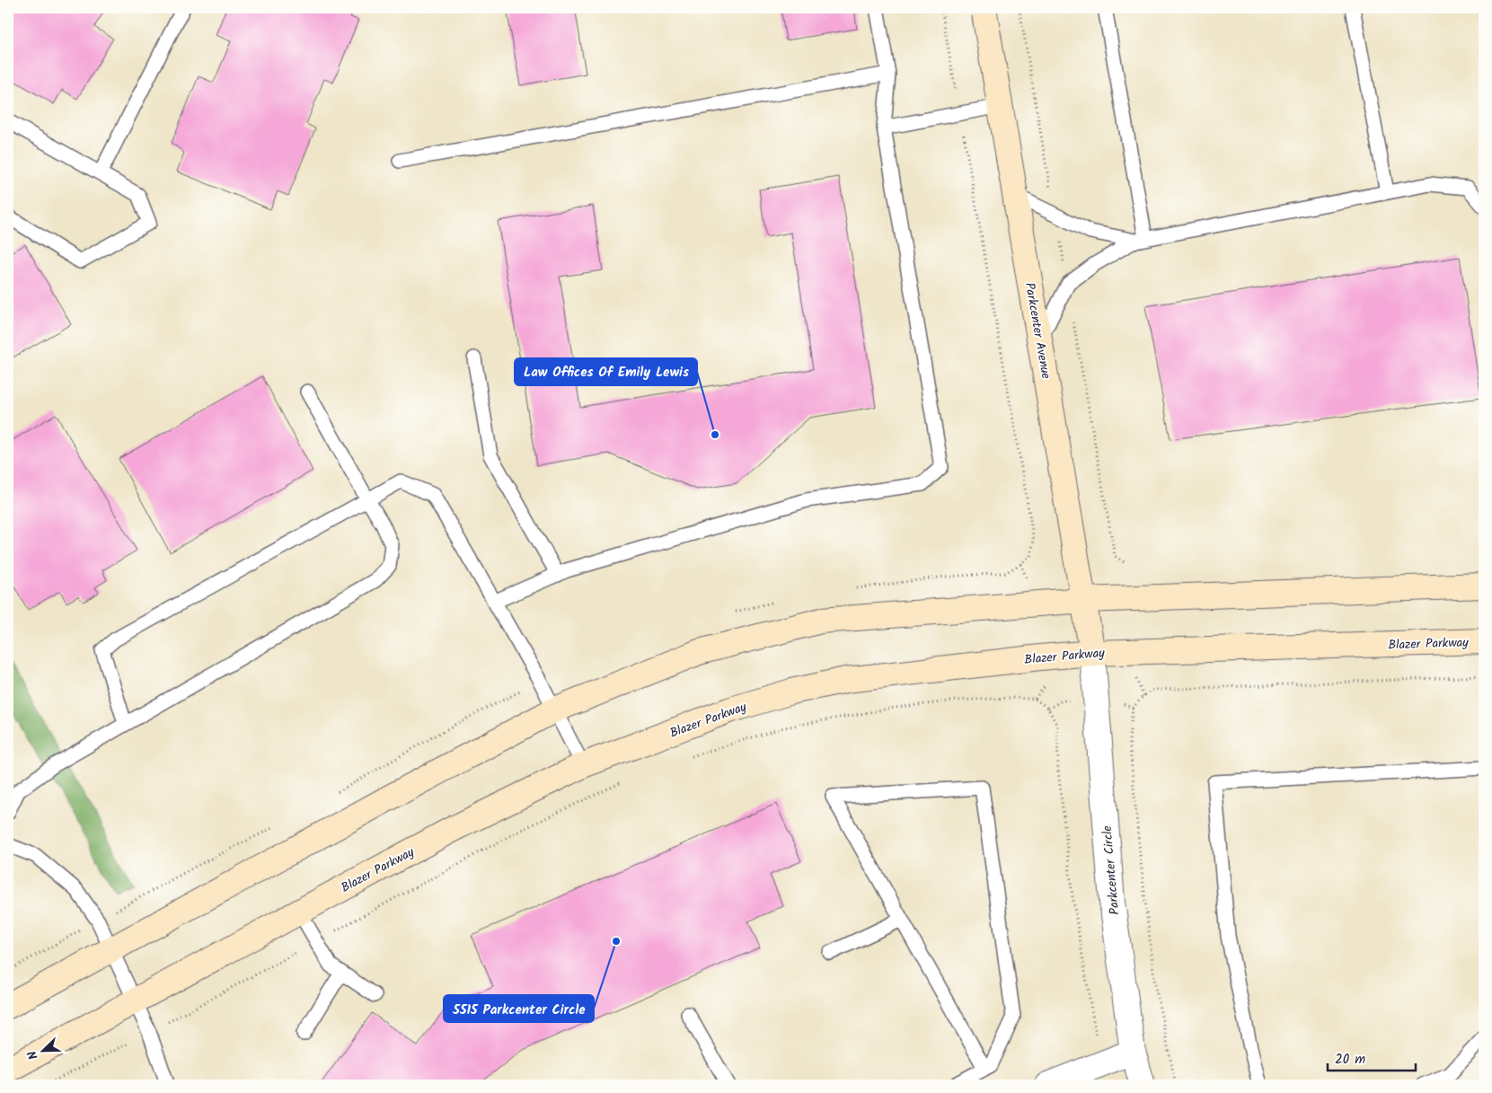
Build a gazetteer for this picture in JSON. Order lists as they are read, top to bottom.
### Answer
{
  "streets": {
    "street": ["Parkcenter Avenue", "Blazer Parkway", "Parkcenter Circle"]
  },
  "crossings": [
    ["Parkcenter Avenue", "Blazer Parkway"],
    ["Parkcenter Avenue", "Parkcenter Circle"],
    ["Blazer Parkway", "Parkcenter Circle"]
  ],
  "places": ["Law Offices Of Emily Lewis", "5515 Parkcenter Circle"],
  "scale_bar": "20 m",
  "north": "bottom left"
}
